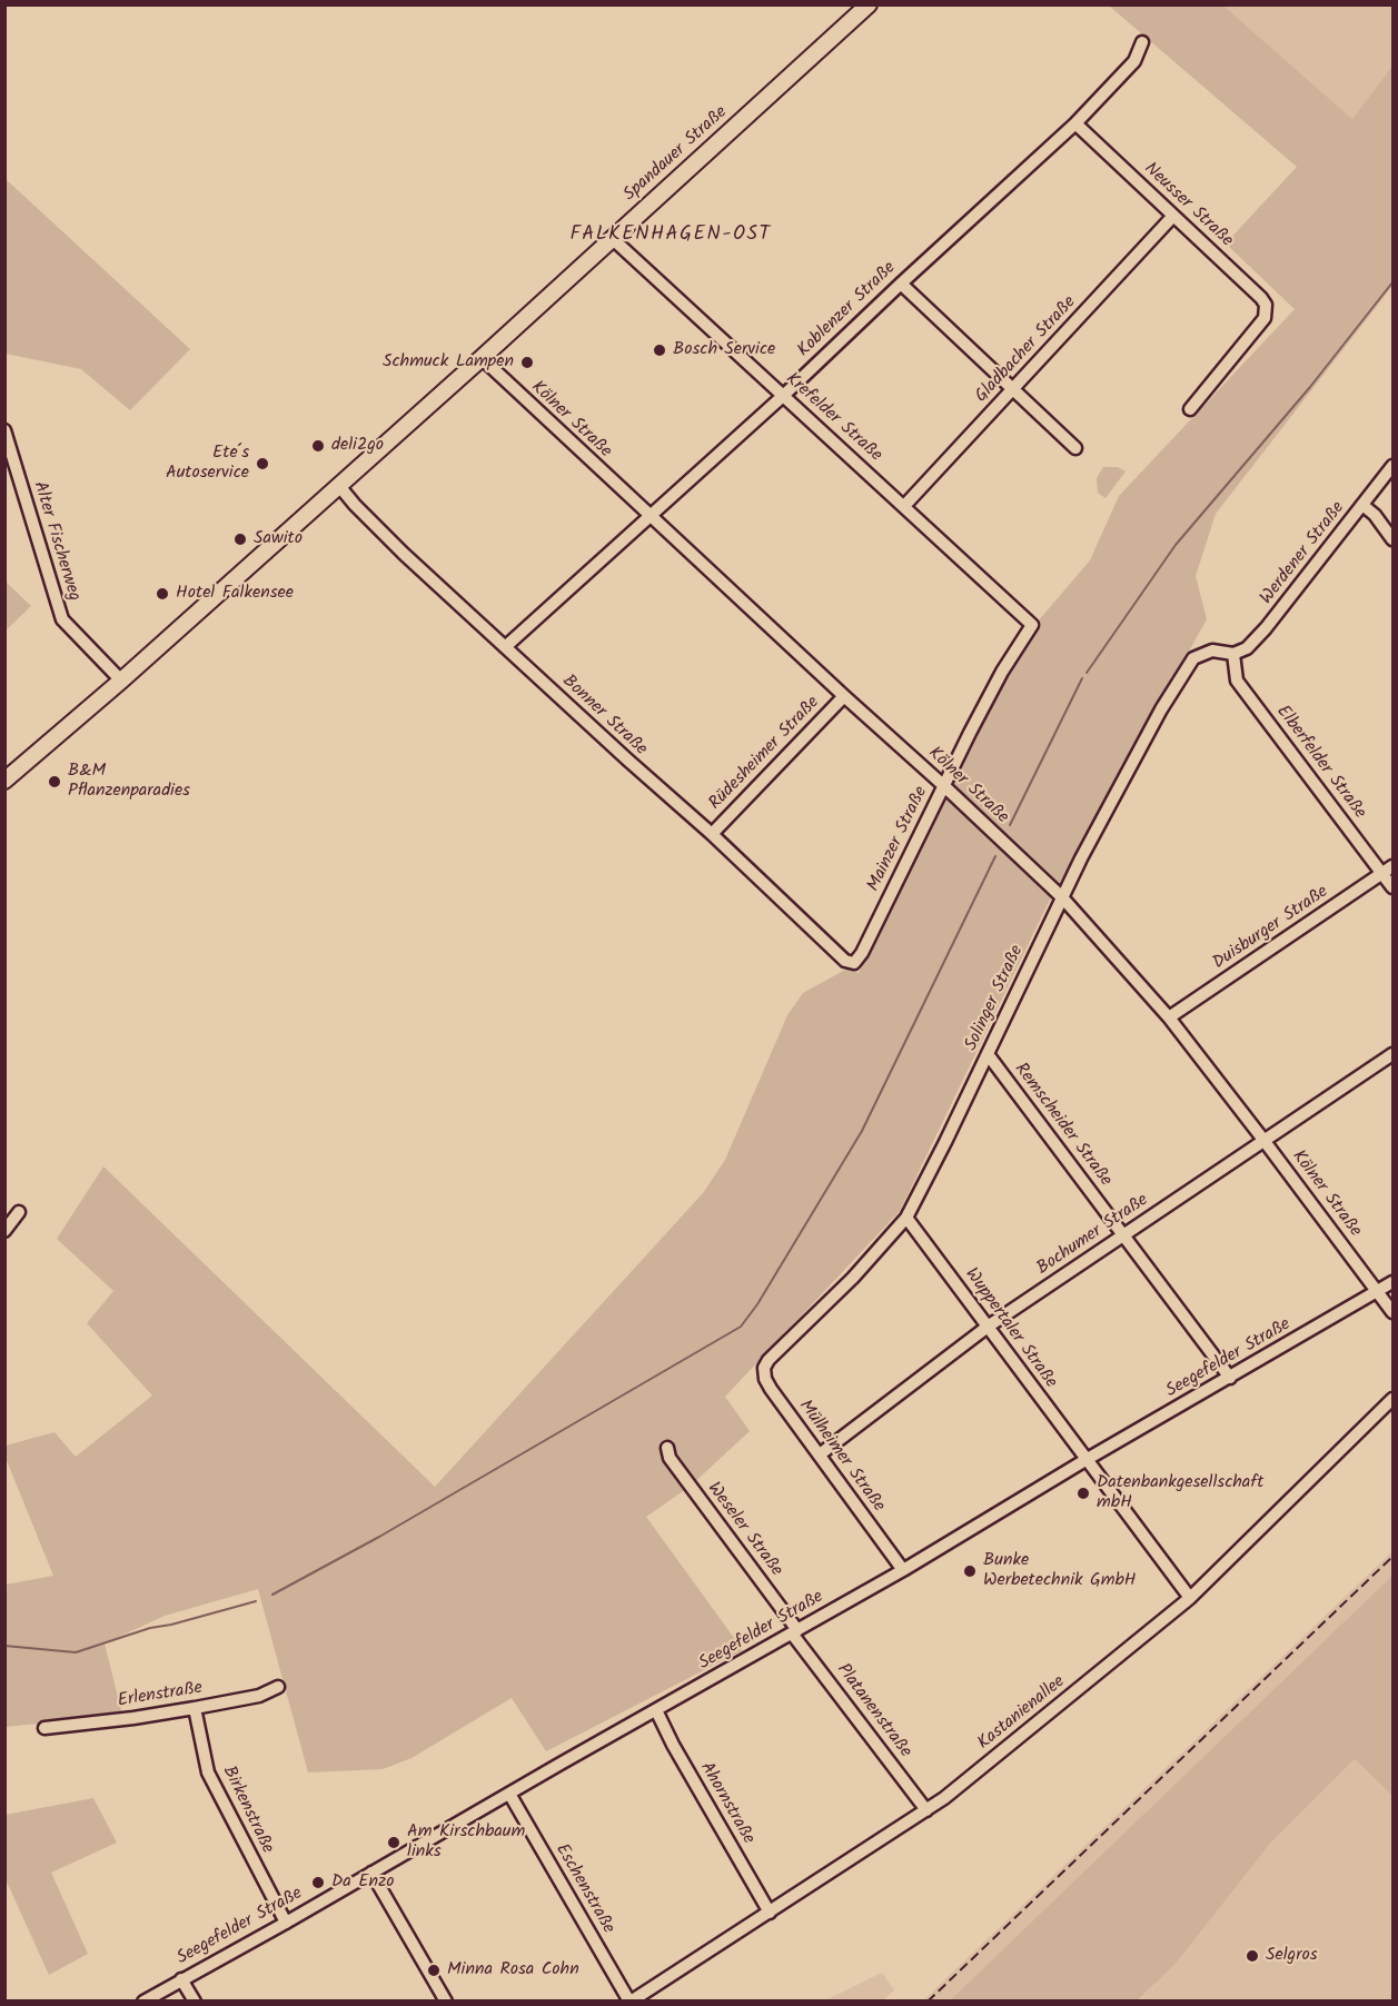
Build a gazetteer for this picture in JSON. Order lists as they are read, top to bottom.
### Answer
{
  "streets": {
    "main road": ["Spandauer Straße"],
    "street": [
      "Neusser Straße",
      "Koblenzer Straße",
      "Gladbacher Straße",
      "Krefelder Straße",
      "Kölner Straße",
      "Alter Fischerweg",
      "Werdener Straße",
      "Bonner Straße",
      "Rüdesheimer Straße",
      "Elberfelder Straße",
      "Mainzer Straße",
      "Duisburger Straße",
      "Solinger Straße",
      "Remscheider Straße",
      "Bochumer Straße",
      "Wuppertaler Straße",
      "Seegefelder Straße",
      "Mülheimer Straße",
      "Weseler Straße",
      "Erlenstraße",
      "Platanenstraße",
      "Kastanienallee",
      "Ahornstraße",
      "Birkenstraße",
      "Eschenstraße"
    ]
  },
  "crossings": [
    ["Spandauer Straße", "Krefelder Straße"],
    ["Spandauer Straße", "Kölner Straße"],
    ["Spandauer Straße", "Alter Fischerweg"],
    ["Spandauer Straße", "Bonner Straße"],
    ["Neusser Straße", "Koblenzer Straße"],
    ["Neusser Straße", "Gladbacher Straße"],
    ["Koblenzer Straße", "Krefelder Straße"],
    ["Koblenzer Straße", "Kölner Straße"],
    ["Koblenzer Straße", "Bonner Straße"],
    ["Gladbacher Straße", "Krefelder Straße"],
    ["Krefelder Straße", "Mainzer Straße"],
    ["Kölner Straße", "Rüdesheimer Straße"],
    ["Kölner Straße", "Mainzer Straße"],
    ["Kölner Straße", "Duisburger Straße"],
    ["Kölner Straße", "Solinger Straße"],
    ["Kölner Straße", "Bochumer Straße"],
    ["Kölner Straße", "Seegefelder Straße"],
    ["Werdener Straße", "Elberfelder Straße"],
    ["Werdener Straße", "Solinger Straße"],
    ["Bonner Straße", "Rüdesheimer Straße"],
    ["Bonner Straße", "Mainzer Straße"],
    ["Elberfelder Straße", "Duisburger Straße"],
    ["Elberfelder Straße", "Solinger Straße"],
    ["Solinger Straße", "Remscheider Straße"],
    ["Solinger Straße", "Wuppertaler Straße"],
    ["Solinger Straße", "Mülheimer Straße"],
    ["Remscheider Straße", "Bochumer Straße"],
    ["Remscheider Straße", "Seegefelder Straße"],
    ["Bochumer Straße", "Wuppertaler Straße"],
    ["Bochumer Straße", "Mülheimer Straße"],
    ["Wuppertaler Straße", "Seegefelder Straße"],
    ["Wuppertaler Straße", "Kastanienallee"],
    ["Seegefelder Straße", "Mülheimer Straße"],
    ["Seegefelder Straße", "Weseler Straße"],
    ["Seegefelder Straße", "Platanenstraße"],
    ["Seegefelder Straße", "Ahornstraße"],
    ["Seegefelder Straße", "Birkenstraße"],
    ["Seegefelder Straße", "Eschenstraße"],
    ["Weseler Straße", "Platanenstraße"],
    ["Erlenstraße", "Birkenstraße"],
    ["Platanenstraße", "Kastanienallee"],
    ["Kastanienallee", "Ahornstraße"],
    ["Kastanienallee", "Eschenstraße"]
  ],
  "districts": ["FALKENHAGEN-OST"],
  "places": [
    "Bosch Service",
    "Schmuck Lampen",
    "deli2go",
    "Ete´s Autoservice",
    "Sawito",
    "Hotel Falkensee",
    "B&M Pflanzenparadies",
    "Datenbankgesellschaft mbH",
    "Bunke Werbetechnik GmbH",
    "Am Kirschbaum links",
    "Da Enzo",
    "Selgros",
    "Minna Rosa Cohn"
  ]
}
